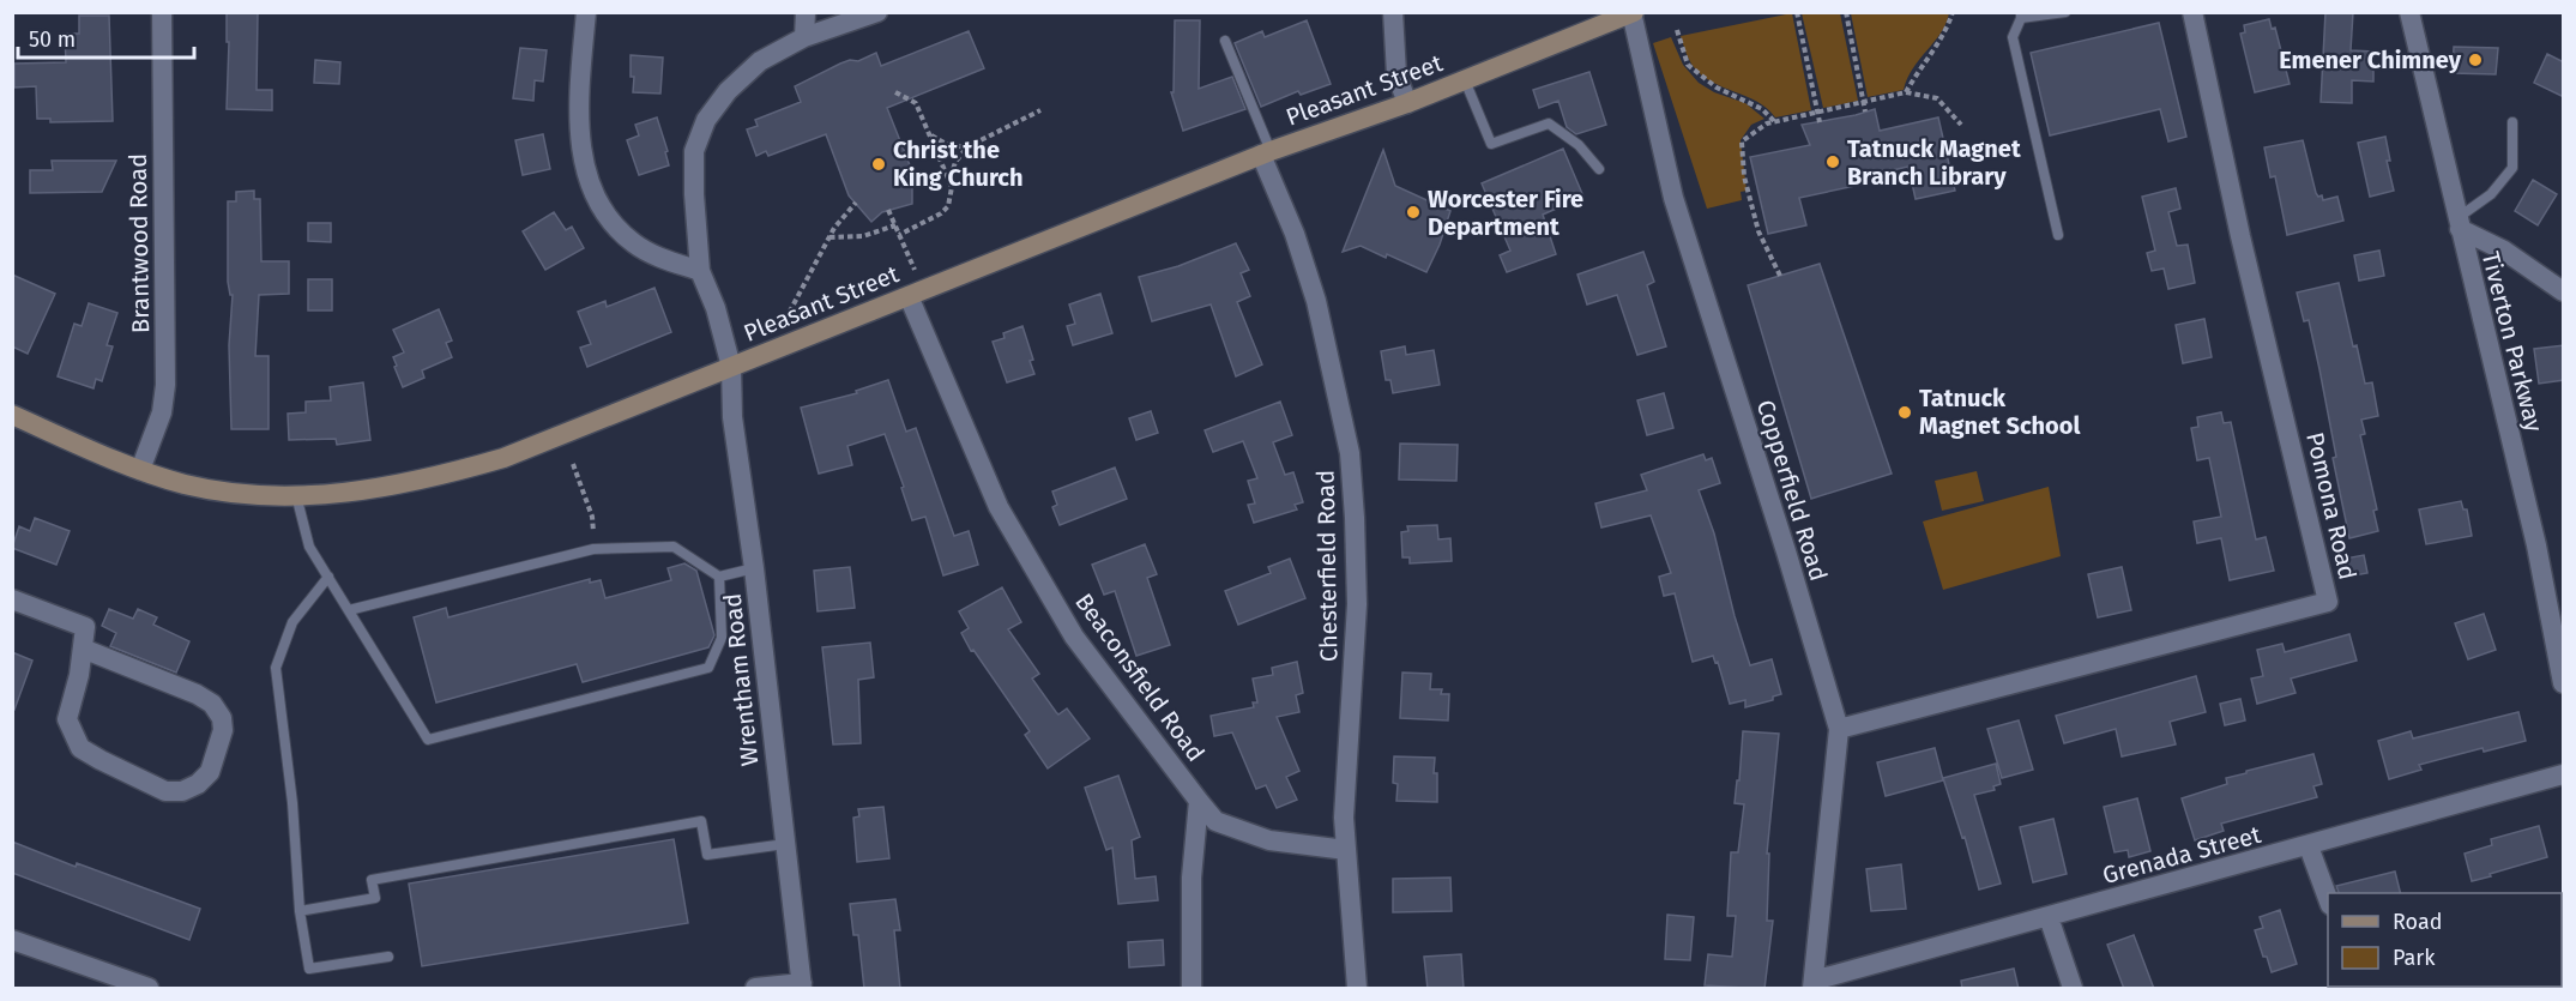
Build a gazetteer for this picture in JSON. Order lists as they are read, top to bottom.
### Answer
{
  "streets": {
    "main road": ["Pleasant Street"],
    "street": [
      "Brantwood Road",
      "Tiverton Parkway",
      "Copperfield Road",
      "Pomona Road",
      "Chesterfield Road",
      "Beaconsfield Road",
      "Wrentham Road",
      "Grenada Street"
    ]
  },
  "crossings": [
    ["Pleasant Street", "Brantwood Road"],
    ["Pleasant Street", "Copperfield Road"],
    ["Pleasant Street", "Chesterfield Road"],
    ["Pleasant Street", "Beaconsfield Road"],
    ["Pleasant Street", "Wrentham Road"],
    ["Copperfield Road", "Pomona Road"],
    ["Copperfield Road", "Grenada Street"],
    ["Chesterfield Road", "Beaconsfield Road"]
  ],
  "places": [
    "Emener Chimney",
    "Tatnuck Magnet Branch Library",
    "Christ the King Church",
    "Worcester Fire Department",
    "Tatnuck Magnet School"
  ],
  "legend": ["Road", "Park"],
  "scale_bar": "50 m"
}
